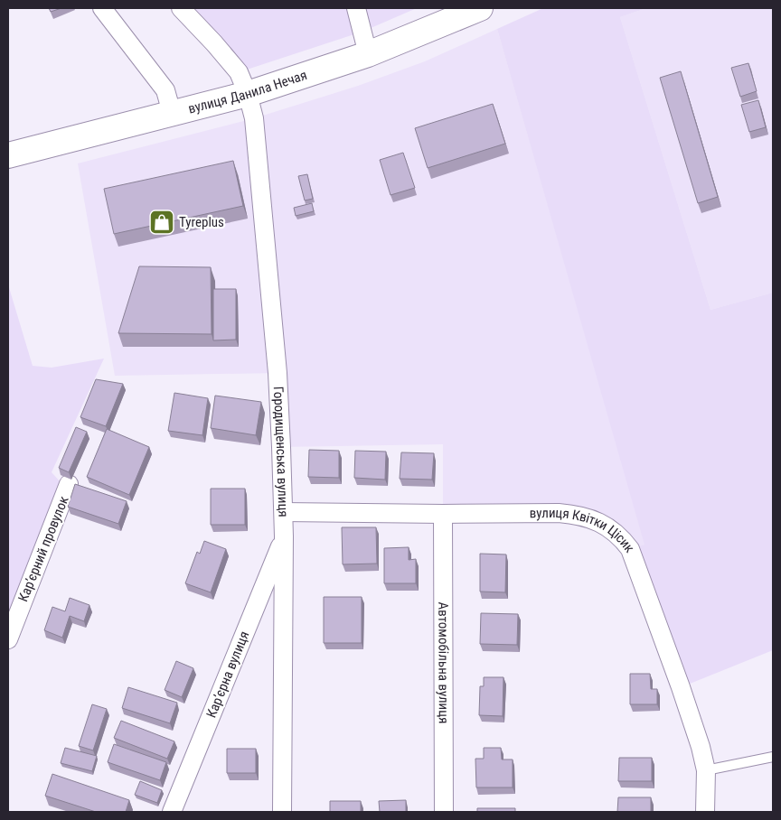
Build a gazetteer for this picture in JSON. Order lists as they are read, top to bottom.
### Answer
{
  "streets": {
    "main road": ["вулиця Данила Нечая"],
    "street": [
      "Городищенська вулиця",
      "вулиця Квітки Цісик",
      "Карʼєрний провулок",
      "Автомобільна вулиця",
      "Карʼєрна вулиця"
    ]
  },
  "crossings": [
    ["вулиця Данила Нечая", "Городищенська вулиця"],
    ["Городищенська вулиця", "вулиця Квітки Цісик"],
    ["Городищенська вулиця", "Карʼєрна вулиця"],
    ["вулиця Квітки Цісик", "Автомобільна вулиця"]
  ],
  "places": {
    "shop": ["Tyreplus"]
  }
}
